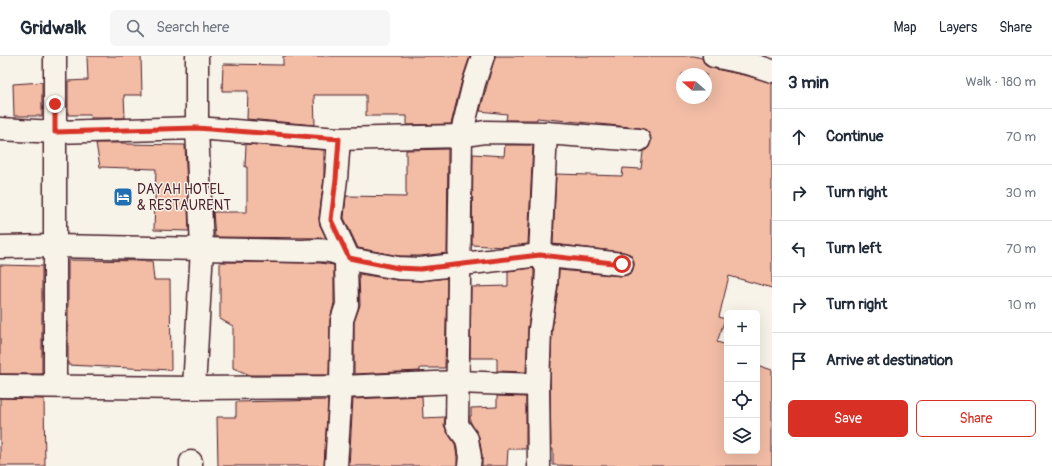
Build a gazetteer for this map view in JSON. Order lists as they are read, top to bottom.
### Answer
{
  "places": {
    "hotel": ["DAYAH HOTEL & RESTAURENT"]
  },
  "north": "left",
  "page": {
    "header": "Gridwalk",
    "search": "Search here",
    "nav": ["Map", "Layers", "Share"],
    "heading": ["3 min", "Walk · 180 m"],
    "list": [
      ["Continue", "70 m"],
      ["Turn right", "30 m"],
      ["Turn left", "70 m"],
      ["Turn right", "10 m"],
      "Arrive at destination"
    ],
    "map_buttons": ["+", "−"],
    "buttons": ["Save", "Share"]
  }
}
